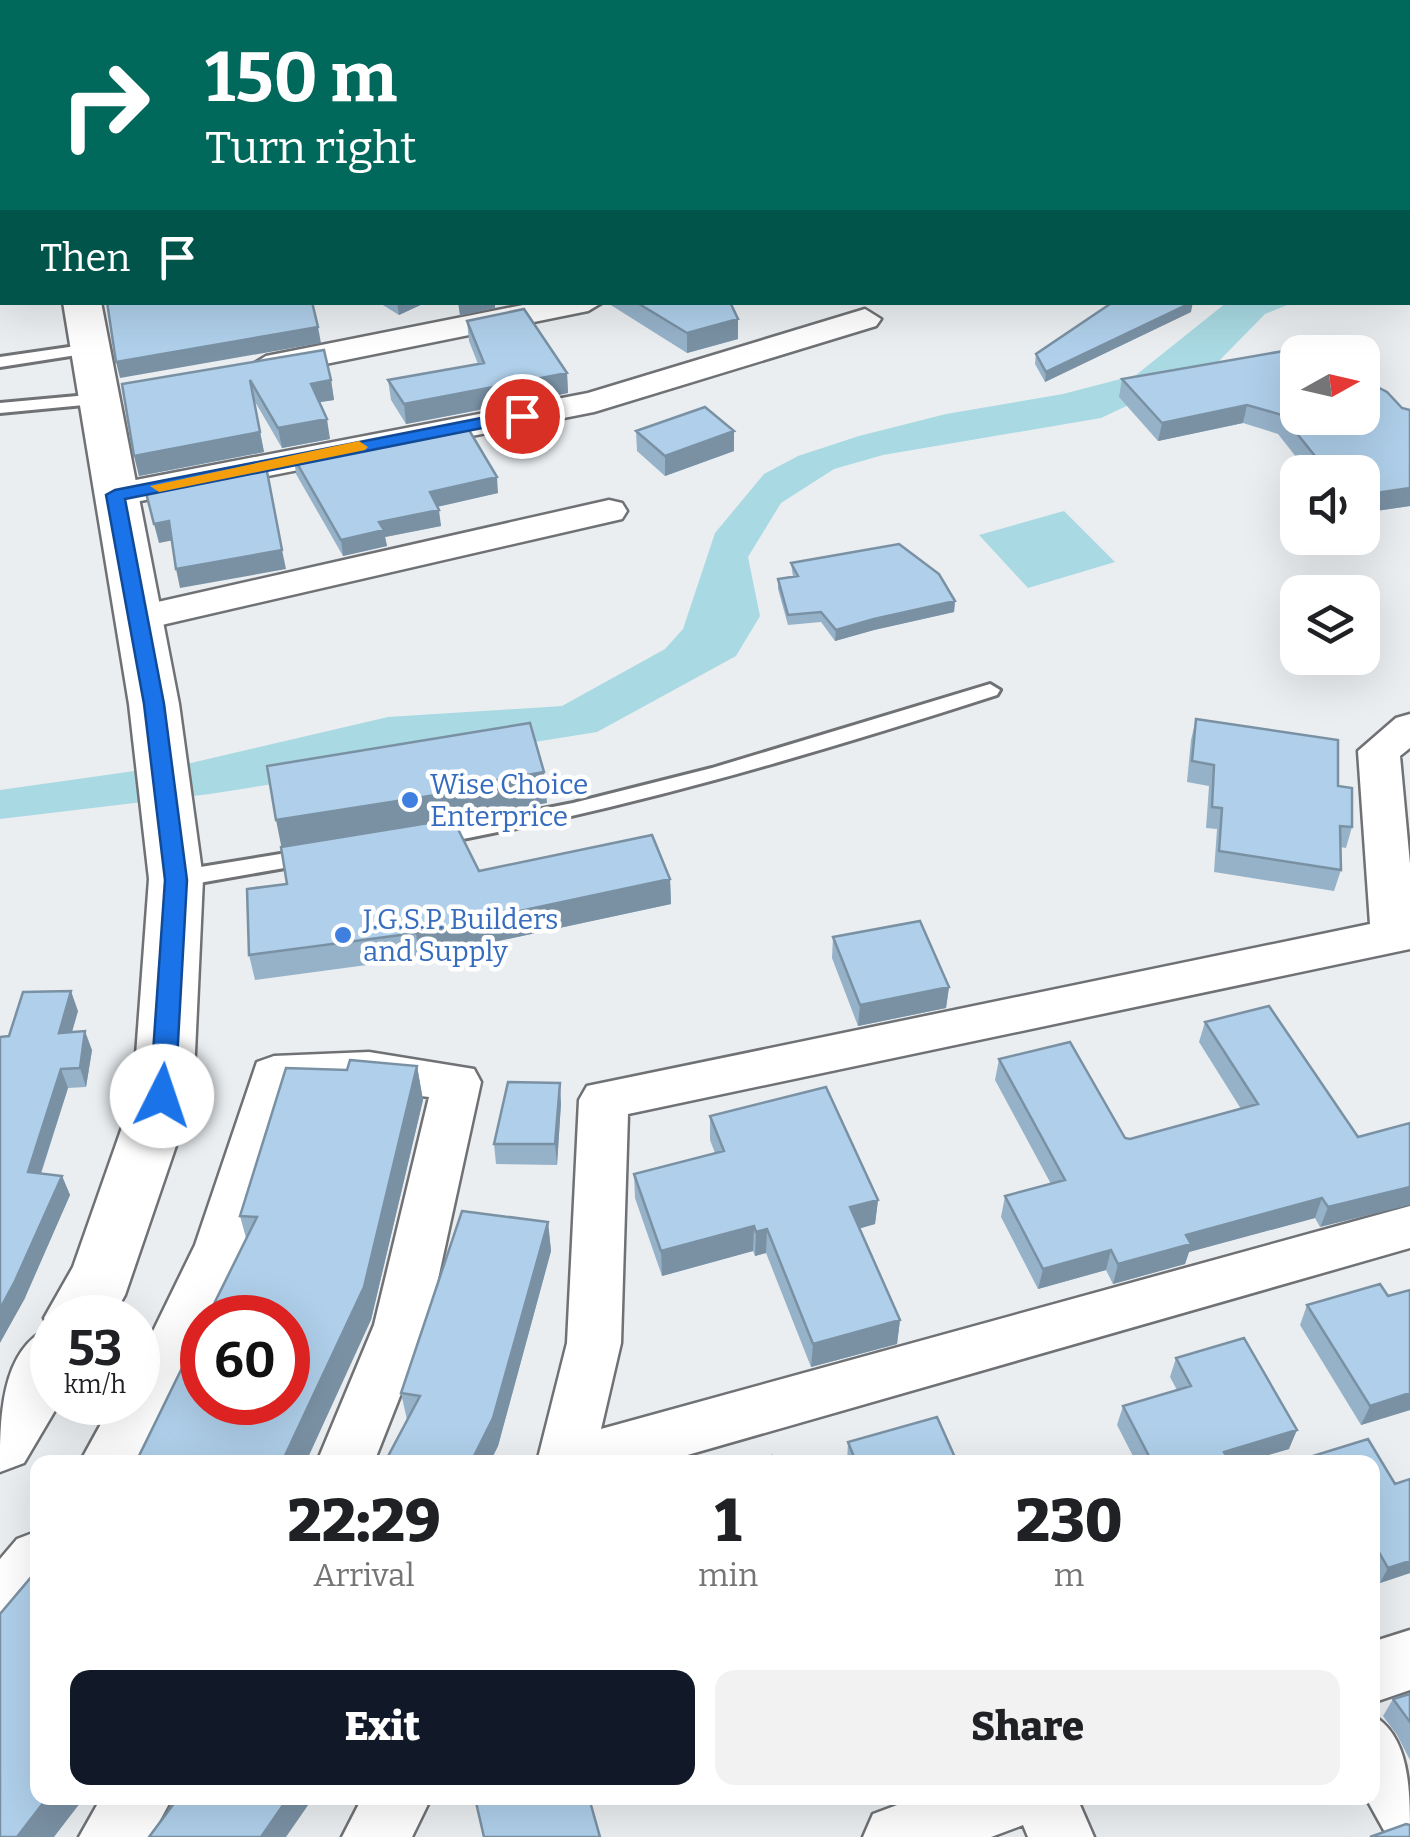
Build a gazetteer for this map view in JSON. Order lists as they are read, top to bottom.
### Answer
{
  "places": ["Wise Choice Enterprice", "J.G.S.P. Builders and Supply"],
  "north": "right",
  "page": {
    "turn": ["150 m", "Turn right"],
    "then": "Then",
    "speed": "53 km/h",
    "limit": "60",
    "eta": [
      "22:29",
      "Arrival",
      "1",
      "min",
      "230",
      "m"
    ],
    "buttons": ["Exit", "Share"]
  }
}
